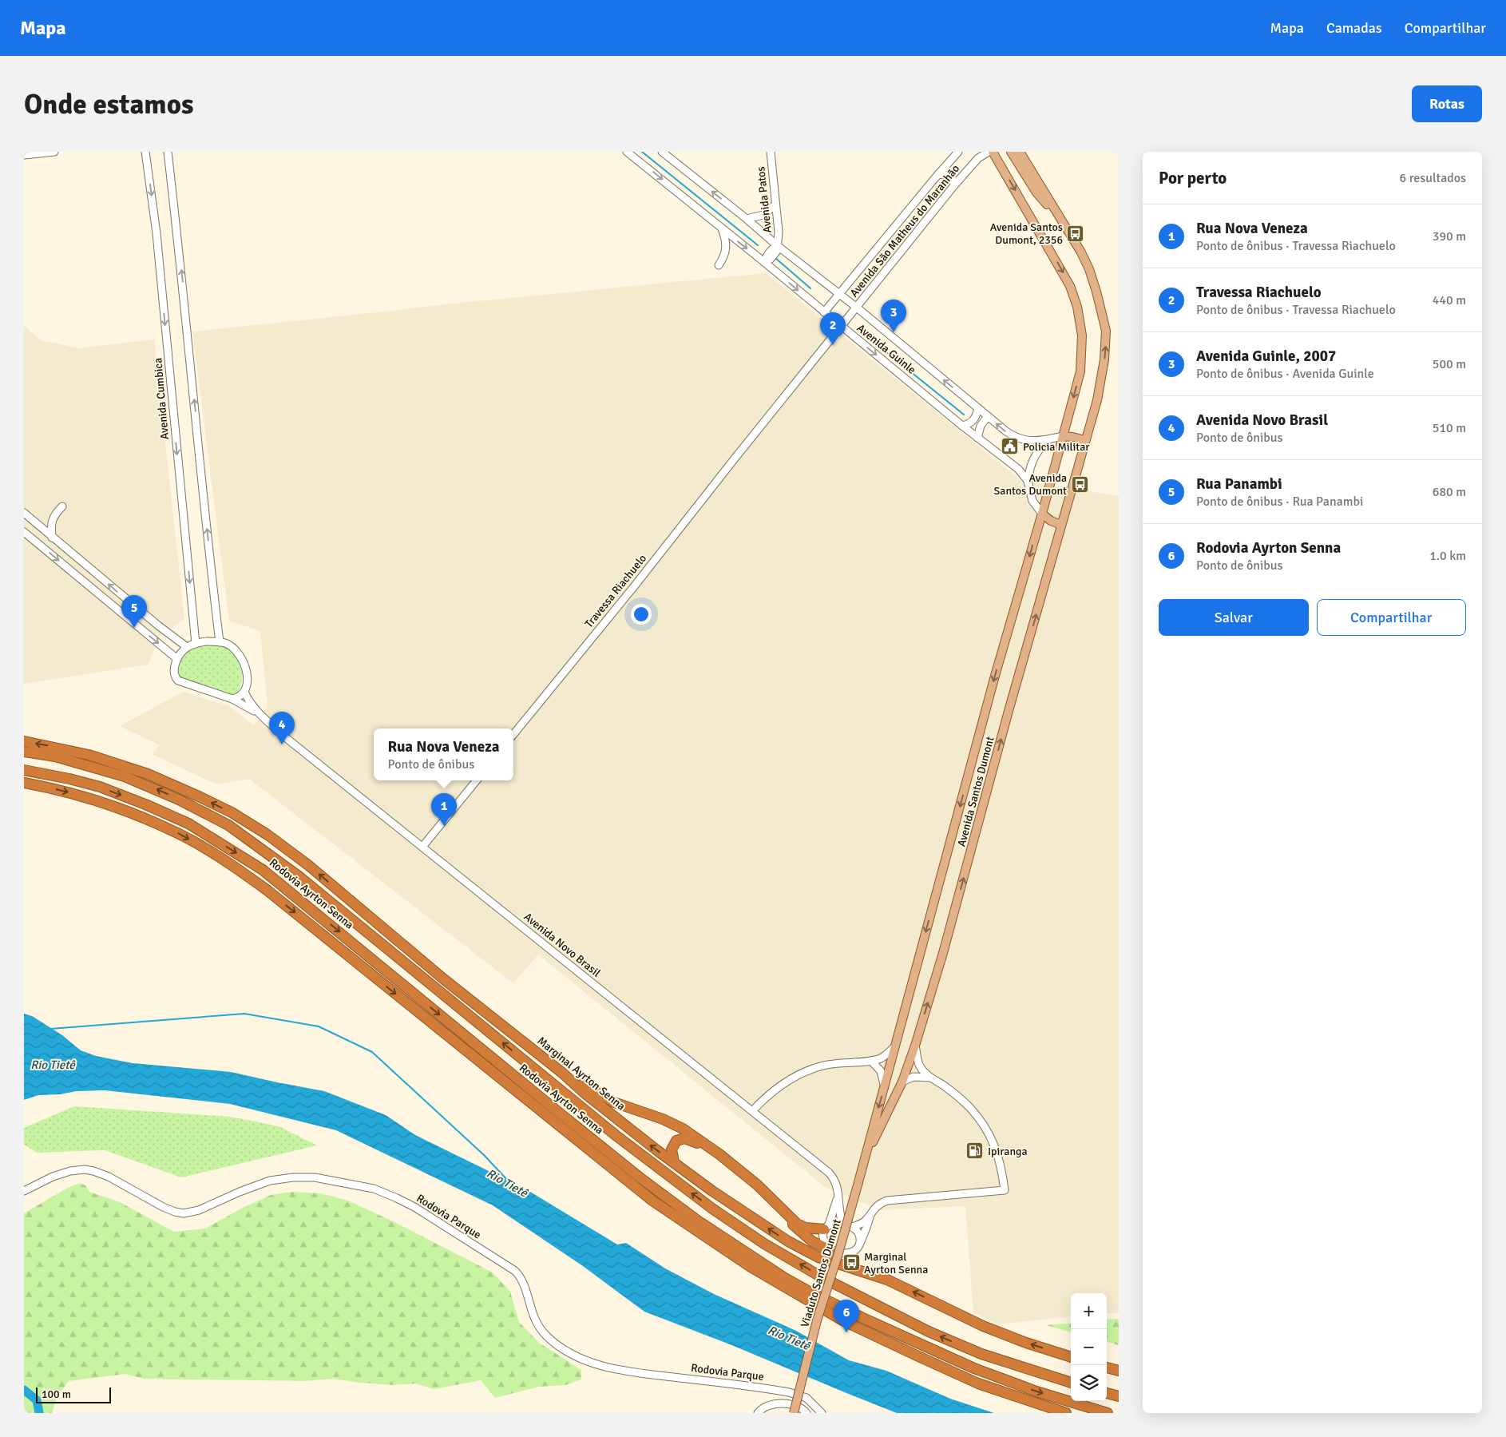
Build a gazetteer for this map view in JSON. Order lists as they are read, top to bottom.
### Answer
{
  "streets": {
    "highway": ["Rodovia Ayrton Senna", "Marginal Ayrton Senna"],
    "main road": ["Avenida Santos Dumont", "Viaduto Santos Dumont"],
    "street": [
      "Avenida Patos",
      "Avenida São Matheus do Maranhão",
      "Avenida Guinle",
      "Avenida Cumbica",
      "Travessa Riachuelo",
      "Avenida Novo Brasil",
      "Rodovia Parque"
    ]
  },
  "crossings": [
    ["Avenida Patos", "Avenida Guinle"],
    ["Avenida São Matheus do Maranhão", "Avenida Guinle"],
    ["Avenida São Matheus do Maranhão", "Travessa Riachuelo"],
    ["Avenida Guinle", "Travessa Riachuelo"],
    ["Avenida Guinle", "Avenida Santos Dumont"],
    ["Avenida Cumbica", "Avenida Novo Brasil"],
    ["Avenida Santos Dumont", "Viaduto Santos Dumont"]
  ],
  "water": ["Rio Tietê"],
  "places": {
    "bus stop": ["Avenida Santos Dumont, 2356", "Avenida Santos Dumont", "Marginal Ayrton Senna"],
    "public building": ["Policia Militar"],
    "fuel station": ["Ipiranga"]
  },
  "scale_bar": "100 m",
  "page": {
    "header": "Mapa",
    "nav": ["Mapa", "Camadas", "Compartilhar"],
    "buttons": [
      "Rotas",
      ["Salvar", "Compartilhar"]
    ],
    "title": "Onde estamos",
    "heading": ["Por perto", "6 resultados"],
    "list": [
      {
        "mark": "1",
        "name": "Rua Nova Veneza",
        "note": "Ponto de ônibus · Travessa Riachuelo",
        "value": "390 m"
      },
      {
        "mark": "2",
        "name": "Travessa Riachuelo",
        "note": "Ponto de ônibus · Travessa Riachuelo",
        "value": "440 m"
      },
      {
        "mark": "3",
        "name": "Avenida Guinle, 2007",
        "note": "Ponto de ônibus · Avenida Guinle",
        "value": "500 m"
      },
      {
        "mark": "4",
        "name": "Avenida Novo Brasil",
        "note": "Ponto de ônibus",
        "value": "510 m"
      },
      {
        "mark": "5",
        "name": "Rua Panambi",
        "note": "Ponto de ônibus · Rua Panambi",
        "value": "680 m"
      },
      {
        "mark": "6",
        "name": "Rodovia Ayrton Senna",
        "note": "Ponto de ônibus",
        "value": "1.0 km"
      }
    ],
    "pins": [
      "3",
      "2",
      "5",
      "4",
      "1",
      "6"
    ],
    "popup": ["Rua Nova Veneza", "Ponto de ônibus"],
    "map_buttons": ["+", "−"],
    "scale": "100 m"
  }
}
